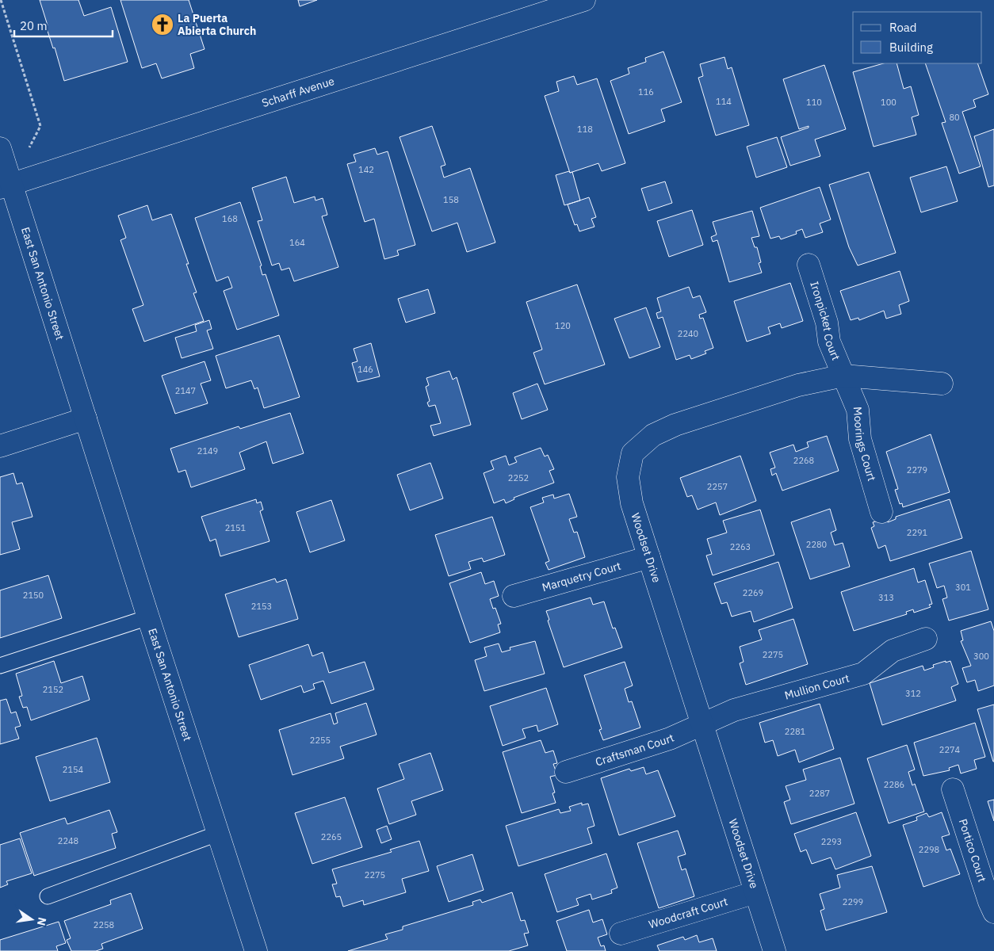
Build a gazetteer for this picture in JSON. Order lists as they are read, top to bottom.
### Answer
{
  "streets": {
    "street": [
      "Scharff Avenue",
      "East San Antonio Street",
      "Ironpicket Court",
      "Moorings Court",
      "Woodset Drive",
      "Marquetry Court",
      "Mullion Court",
      "Craftsman Court",
      "Portico Court",
      "Woodcraft Court"
    ]
  },
  "crossings": [
    ["Scharff Avenue", "East San Antonio Street"],
    ["Ironpicket Court", "Moorings Court"],
    ["Ironpicket Court", "Woodset Drive"],
    ["Moorings Court", "Woodset Drive"],
    ["Woodset Drive", "Marquetry Court"],
    ["Woodset Drive", "Mullion Court"],
    ["Woodset Drive", "Craftsman Court"],
    ["Woodset Drive", "Woodcraft Court"],
    ["Mullion Court", "Craftsman Court"]
  ],
  "places": {
    "church": ["La Puerta Abierta Church"]
  },
  "house_numbers": [
    "116",
    "114",
    "110",
    "100",
    "80",
    "118",
    "142",
    "158",
    "168",
    "164",
    "120",
    "2240",
    "146",
    "2147",
    "2149",
    "2268",
    "2279",
    "2252",
    "2257",
    "2151",
    "2291",
    "2280",
    "2263",
    "301",
    "2269",
    "2150",
    "313",
    "2153",
    "2275",
    "300",
    "2152",
    "312",
    "2281",
    "2255",
    "2274",
    "2154",
    "2286",
    "2287",
    "2265",
    "2248",
    "2293",
    "2298",
    "2275",
    "2299",
    "2258"
  ],
  "legend": ["Road", "Building"],
  "scale_bar": "20 m",
  "north": "right"
}
